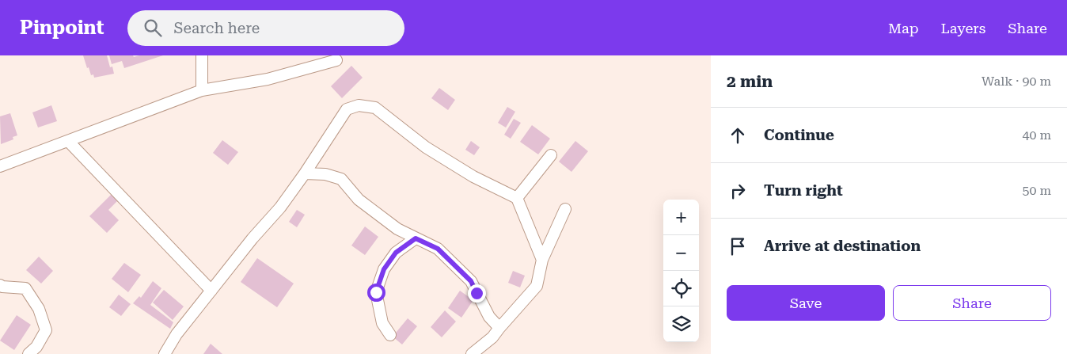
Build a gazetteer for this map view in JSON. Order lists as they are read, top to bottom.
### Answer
{
  "page": {
    "header": "Pinpoint",
    "search": "Search here",
    "nav": ["Map", "Layers", "Share"],
    "heading": ["2 min", "Walk · 90 m"],
    "list": [
      ["Continue", "40 m"],
      ["Turn right", "50 m"],
      "Arrive at destination"
    ],
    "map_buttons": ["+", "−"],
    "buttons": ["Save", "Share"]
  }
}
